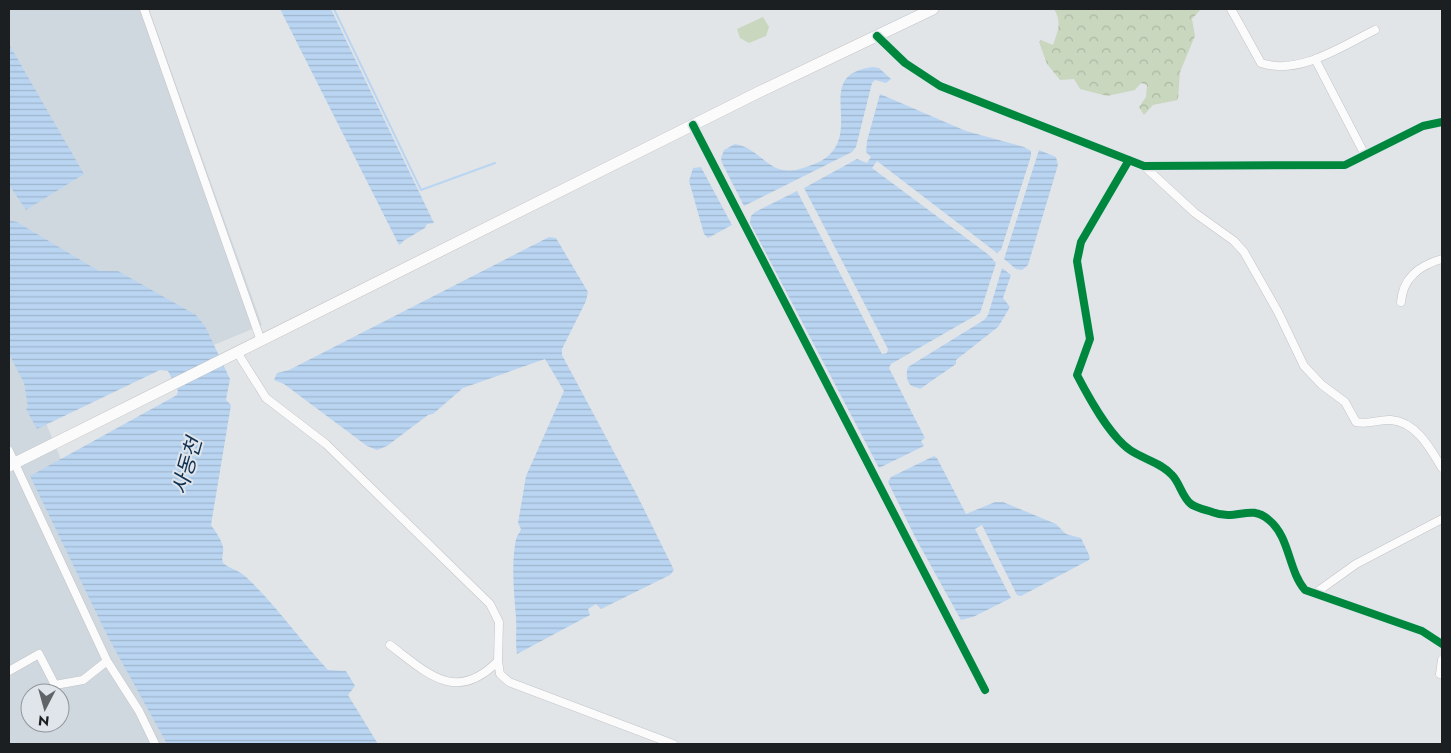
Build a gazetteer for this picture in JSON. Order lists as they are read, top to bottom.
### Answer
{
  "water": ["사동천"],
  "north": "bottom"
}
